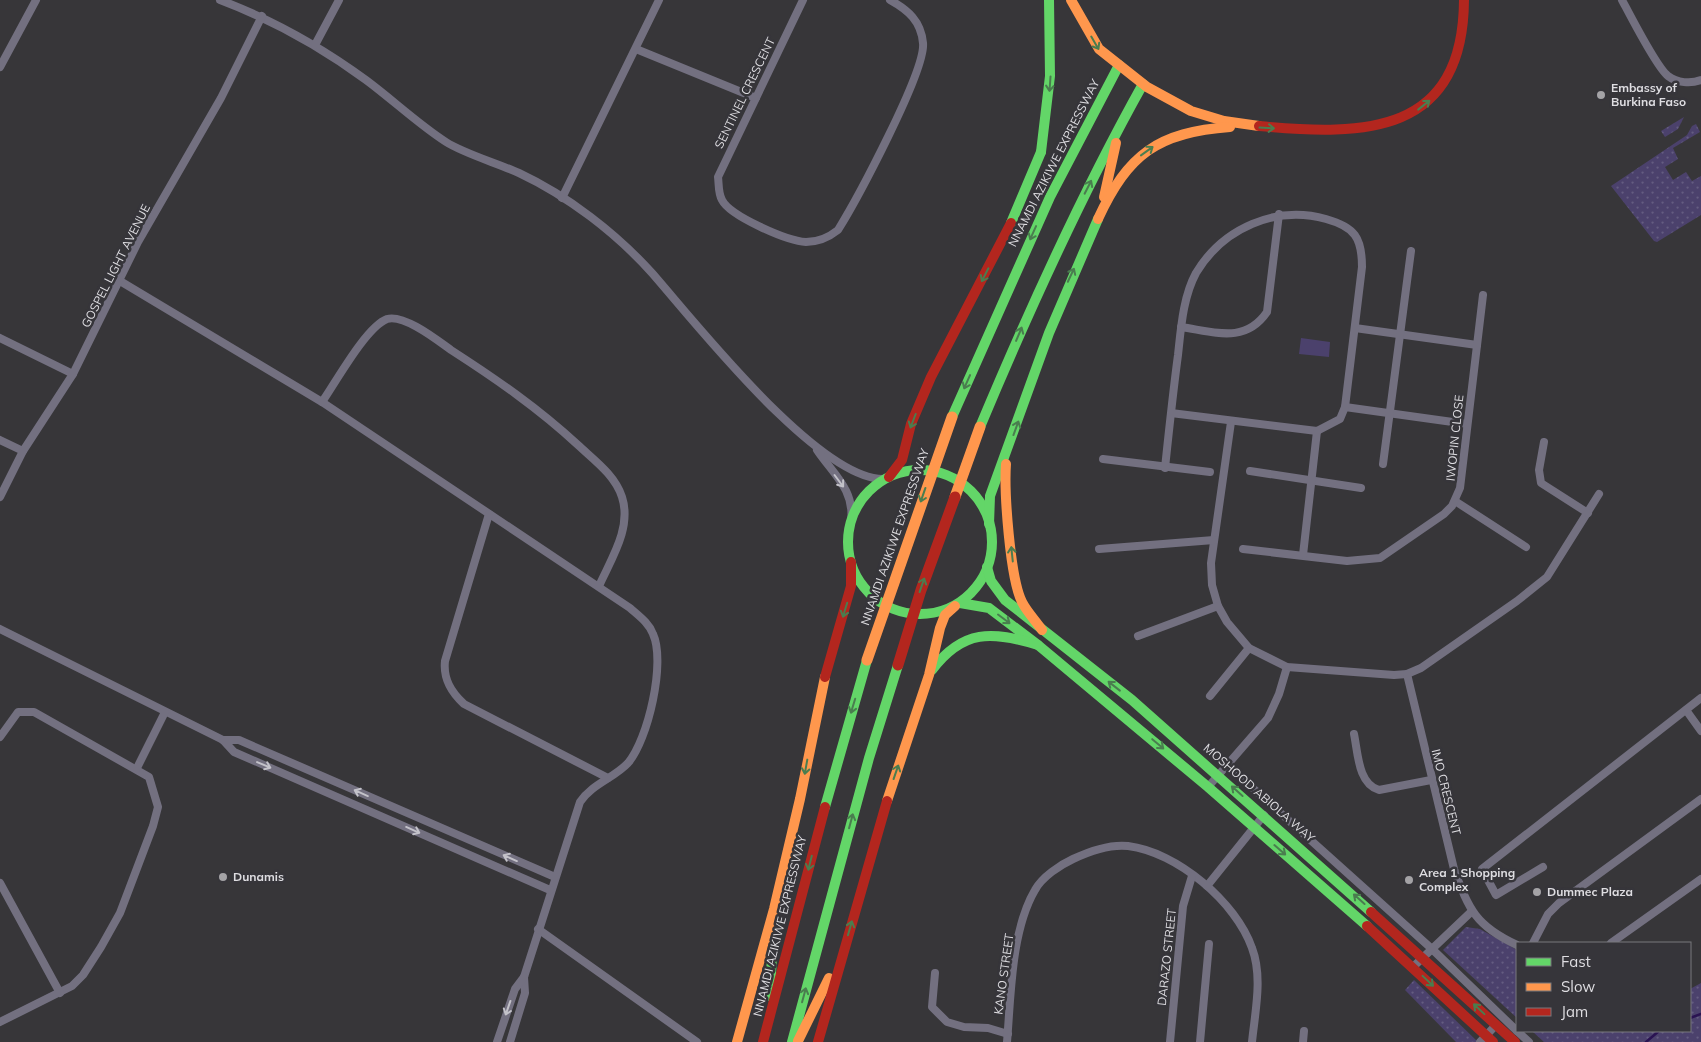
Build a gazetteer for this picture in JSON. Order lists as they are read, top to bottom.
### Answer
{
  "streets": {
    "main road": ["NNAMDI AZIKIWE EXPRESSWAY", "MOSHOOD ABIOLA WAY"],
    "street": [
      "SENTINEL CRESCENT",
      "GOSPEL LIGHT AVENUE",
      "IWOPIN CLOSE",
      "IMO CRESCENT",
      "DARAZO STREET",
      "KANO STREET"
    ]
  },
  "crossings": [
    ["NNAMDI AZIKIWE EXPRESSWAY", "MOSHOOD ABIOLA WAY"],
    ["DARAZO STREET", "KANO STREET"]
  ],
  "places": [
    "Embassy of Burkina Faso",
    "Dunamis",
    "Area 1 Shopping Complex",
    "Dummec Plaza"
  ],
  "legend": ["Fast", "Slow", "Jam"]
}
